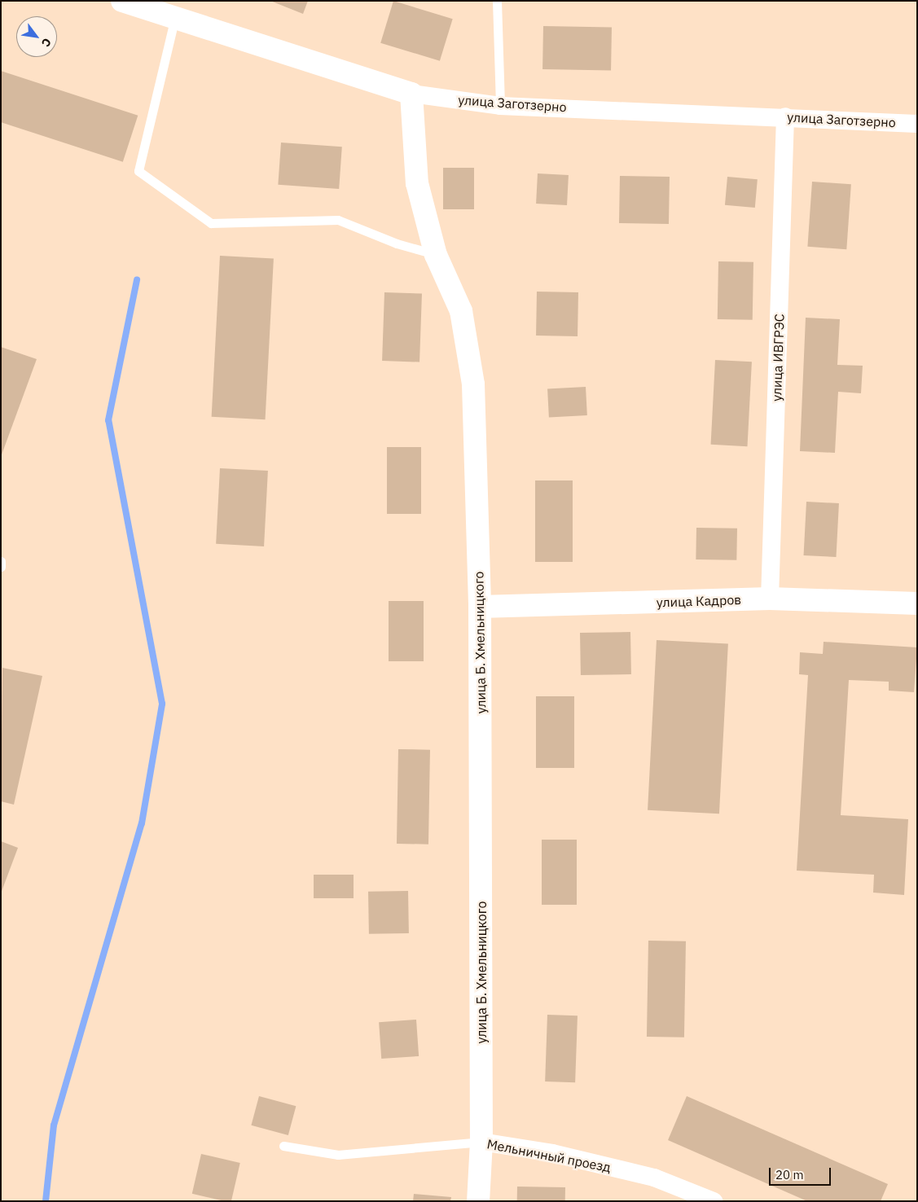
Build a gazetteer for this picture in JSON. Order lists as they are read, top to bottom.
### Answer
{
  "streets": {
    "street": [
      "улица Заготзерно",
      "улица ИВГРЭС",
      "улица Кадров",
      "улица Б. Хмельницкого",
      "Мельничный проезд"
    ]
  },
  "crossings": [
    ["улица Заготзерно", "улица ИВГРЭС"],
    ["улица Заготзерно", "улица Б. Хмельницкого"],
    ["улица ИВГРЭС", "улица Кадров"],
    ["улица Кадров", "улица Б. Хмельницкого"],
    ["улица Б. Хмельницкого", "Мельничный проезд"]
  ],
  "scale_bar": "20 m",
  "north": "bottom right"
}
